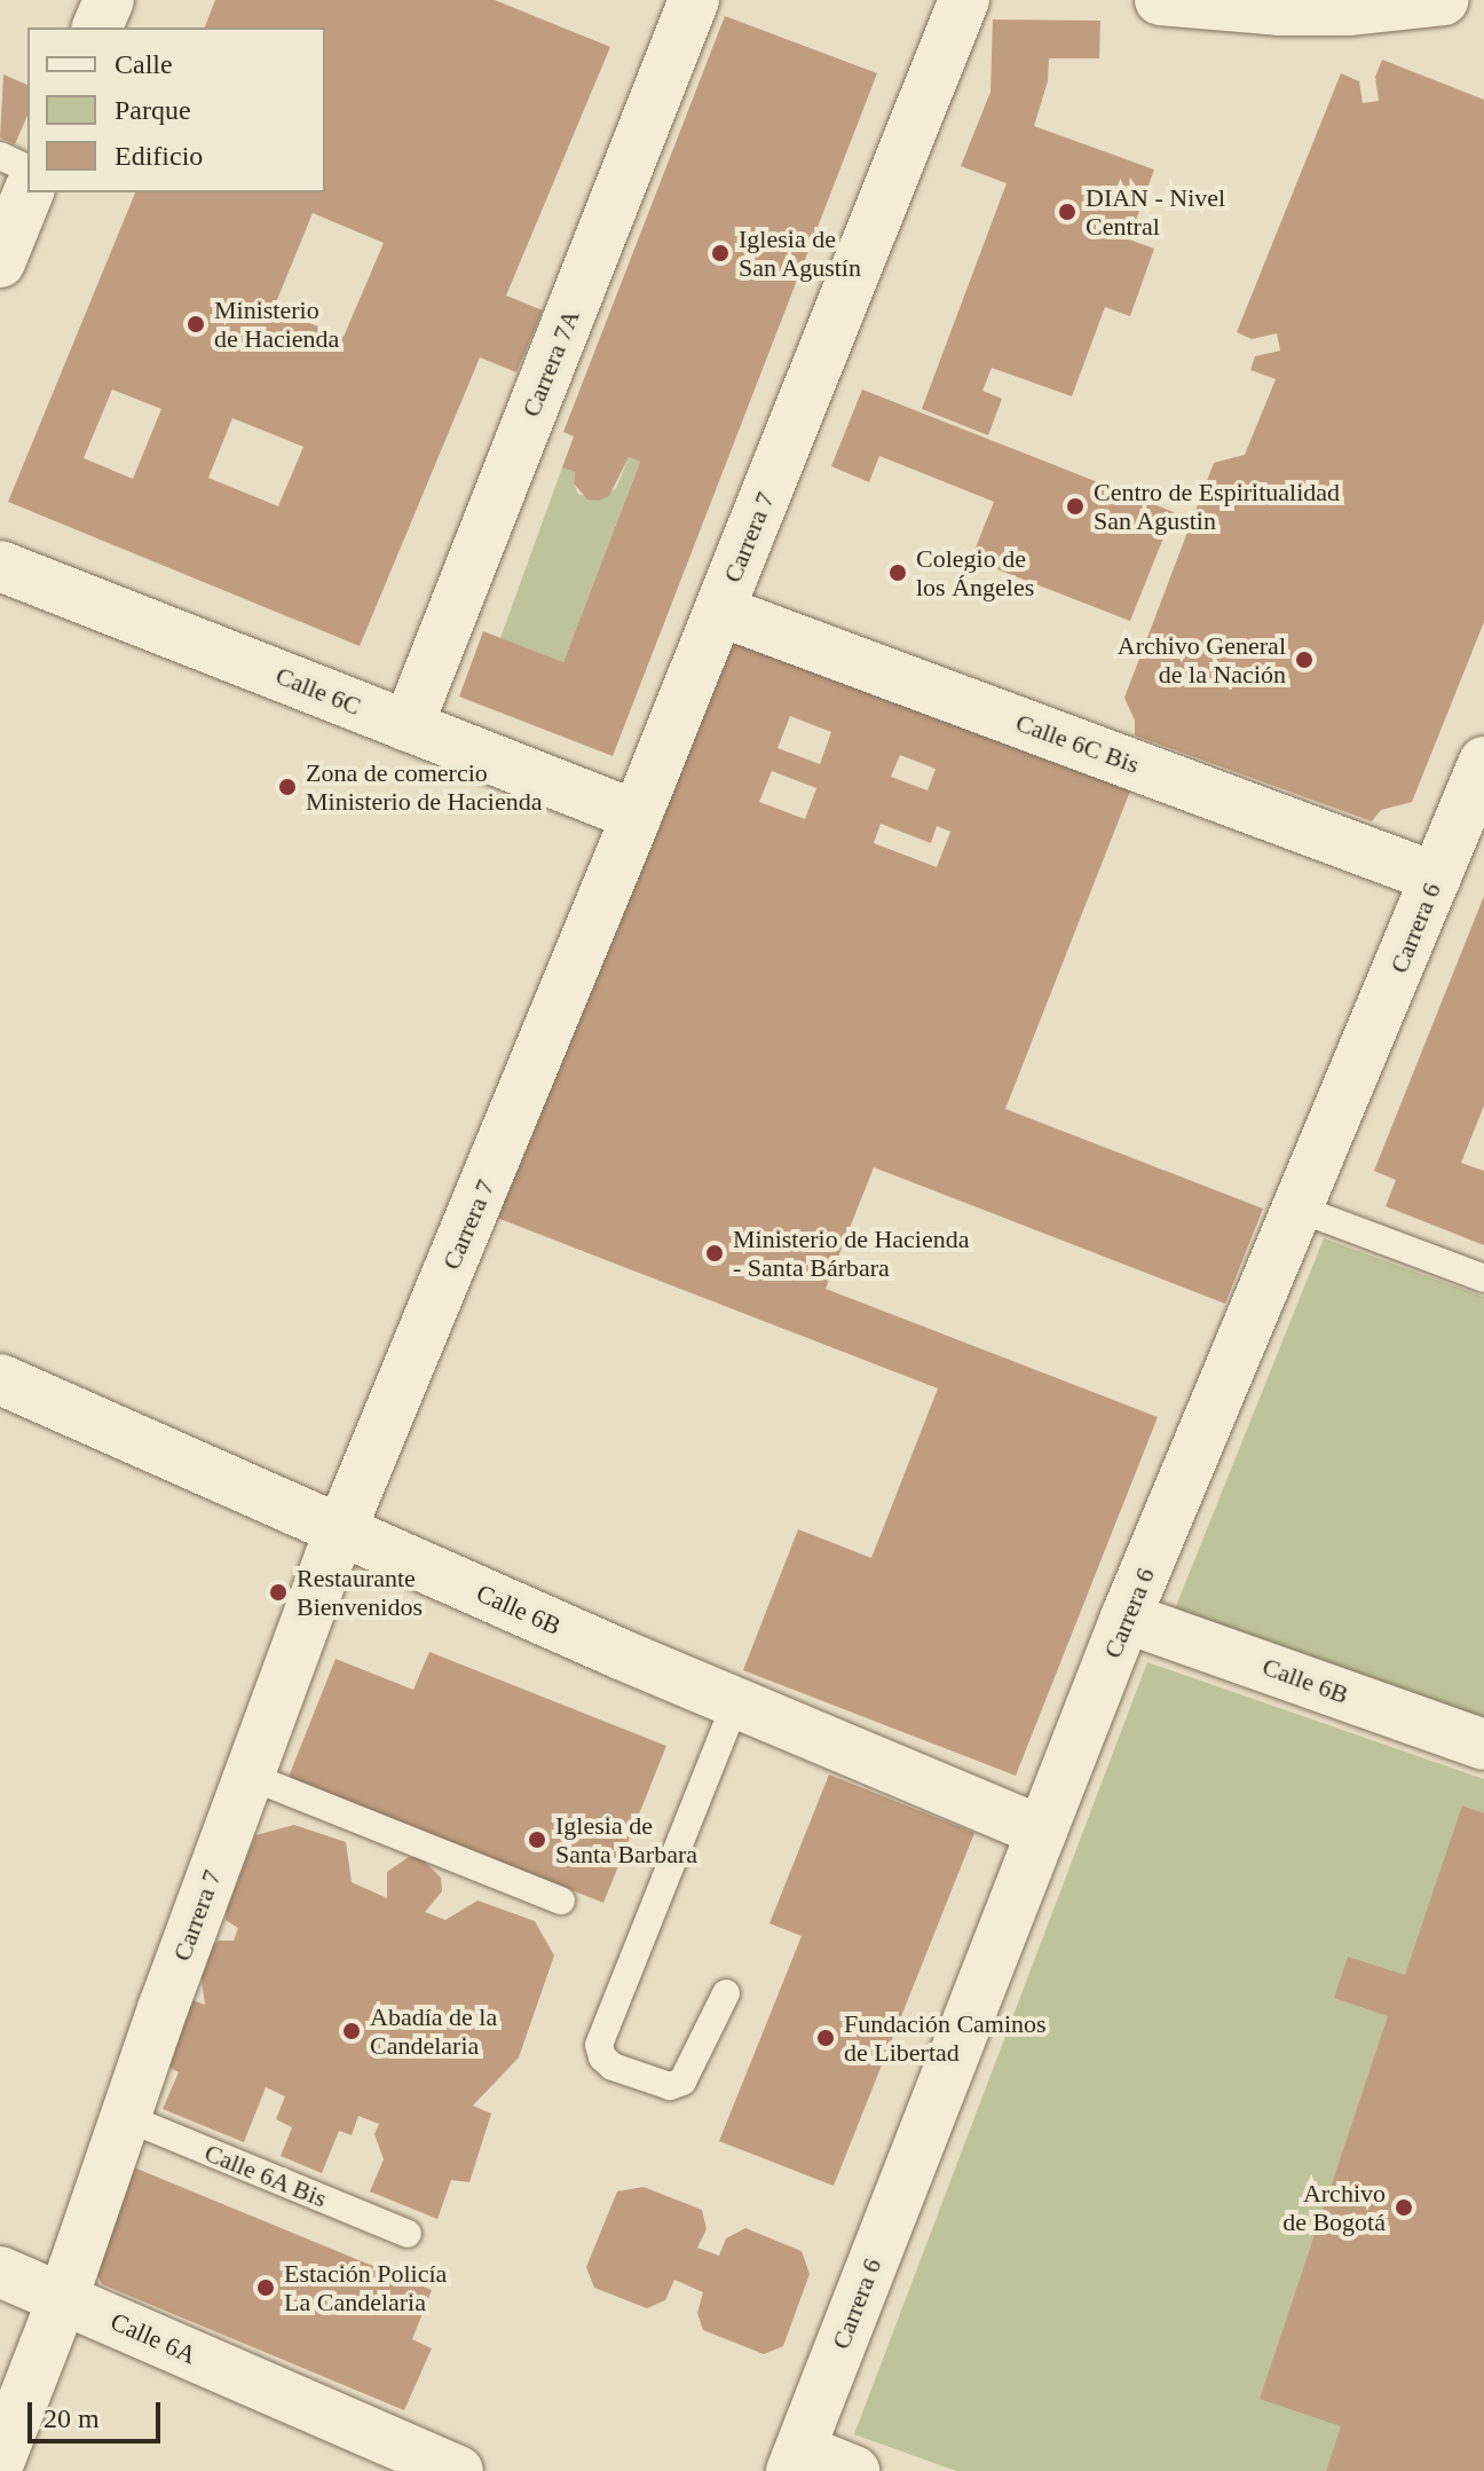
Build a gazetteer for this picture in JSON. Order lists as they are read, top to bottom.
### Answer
{
  "streets": {
    "street": [
      "Carrera 7A",
      "Carrera 7",
      "Calle 6C",
      "Calle 6C Bis",
      "Carrera 6",
      "Calle 6B",
      "Calle 6A"
    ],
    "lane": ["Calle 6A Bis"]
  },
  "crossings": [
    ["Carrera 7A", "Calle 6C"],
    ["Carrera 7", "Calle 6C"],
    ["Carrera 7", "Calle 6C Bis"],
    ["Carrera 7", "Calle 6B"],
    ["Carrera 7", "Calle 6A Bis"],
    ["Carrera 7", "Calle 6A"],
    ["Calle 6C Bis", "Carrera 6"],
    ["Carrera 6", "Calle 6B"]
  ],
  "places": [
    "DIAN - Nivel Central",
    "Iglesia de San Agustín",
    "Ministerio de Hacienda",
    "Centro de Espiritualidad San Agustin",
    "Colegio de los Ángeles",
    "Archivo General de la Nación",
    "Zona de comercio Ministerio de Hacienda",
    "Ministerio de Hacienda - Santa Bárbara",
    "Restaurante Bienvenidos",
    "Iglesia de Santa Barbara",
    "Abadía de la Candelaria",
    "Fundación Caminos de Libertad",
    "Archivo de Bogotá",
    "Estación Policía La Candelaria"
  ],
  "legend": ["Calle", "Parque", "Edificio"],
  "scale_bar": "20 m"
}
